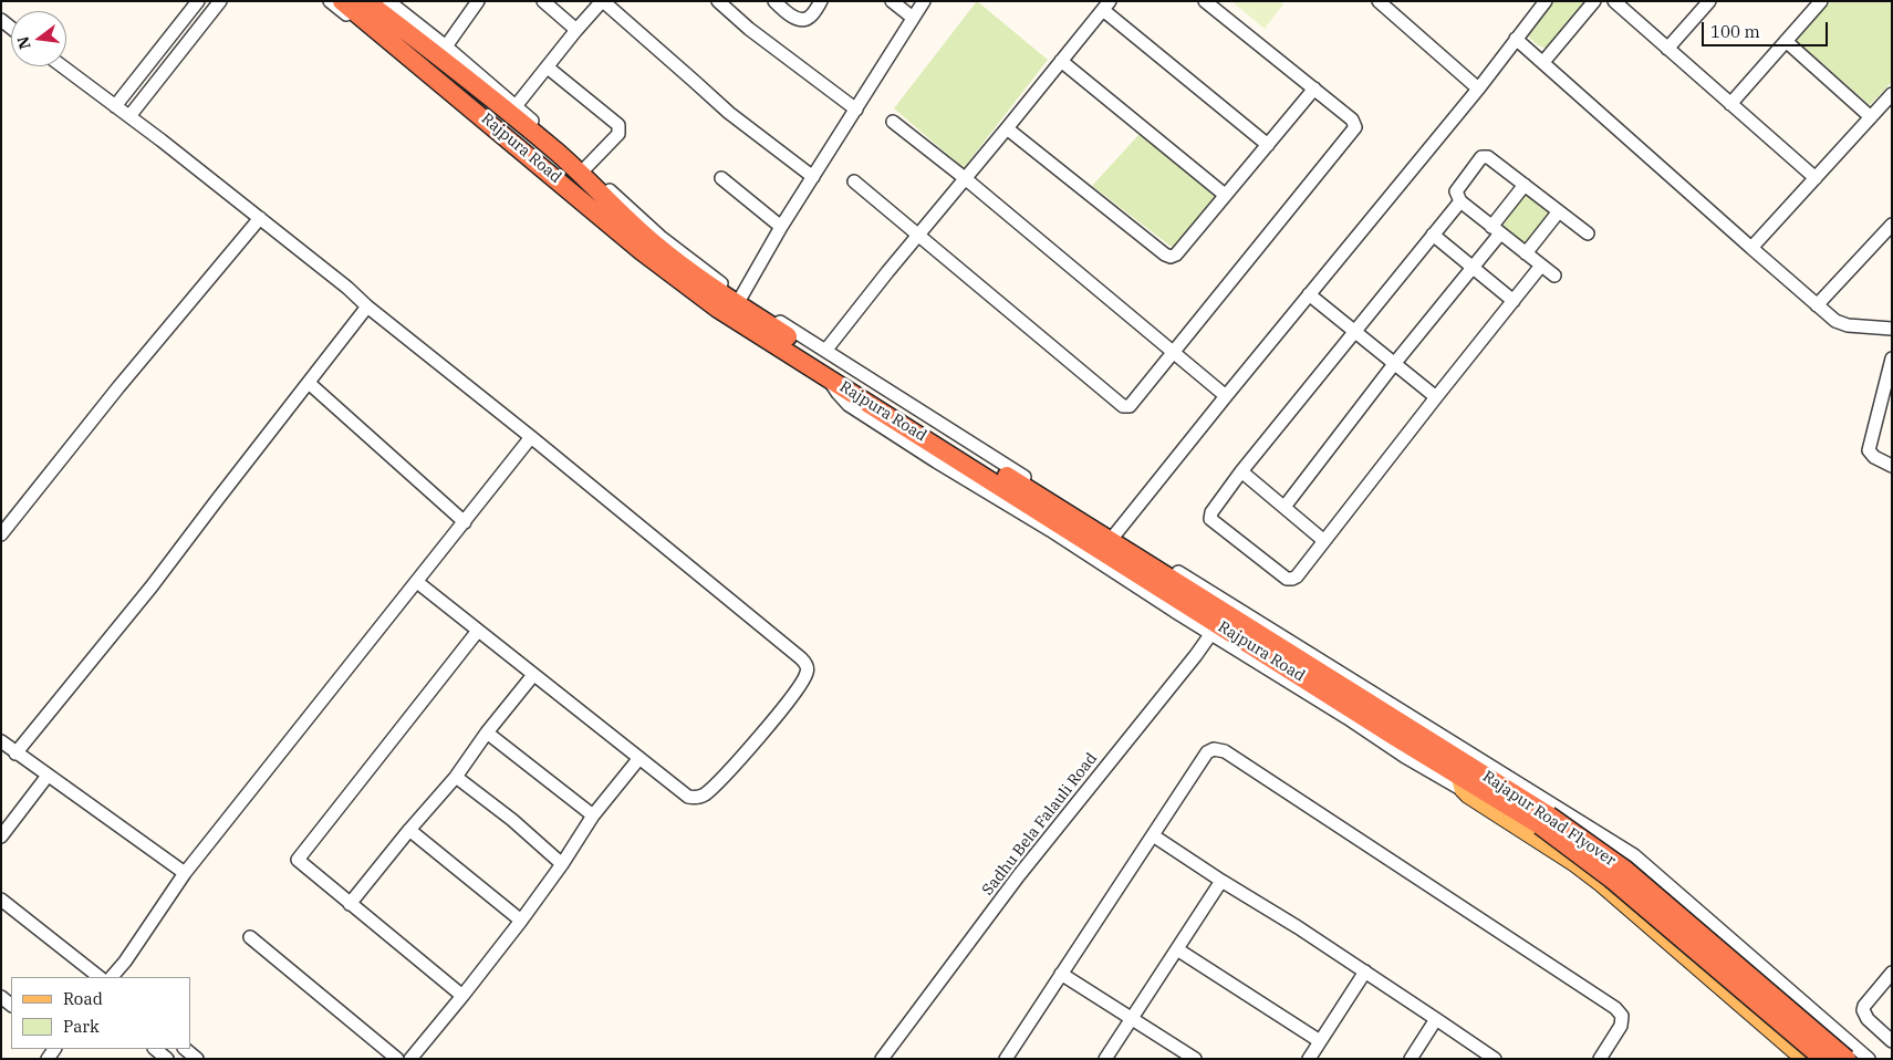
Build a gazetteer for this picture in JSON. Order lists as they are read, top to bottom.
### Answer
{
  "streets": {
    "highway": ["Rajpura Road", "Rajapur Road Flyover"],
    "street": ["Sadhu Bela Falauli Road"]
  },
  "crossings": [
    ["Rajpura Road", "Rajapur Road Flyover"],
    ["Rajpura Road", "Sadhu Bela Falauli Road"],
    ["Rajapur Road Flyover", "Sadhu Bela Falauli Road"]
  ],
  "legend": ["Road", "Park"],
  "scale_bar": "100 m",
  "north": "left"
}
